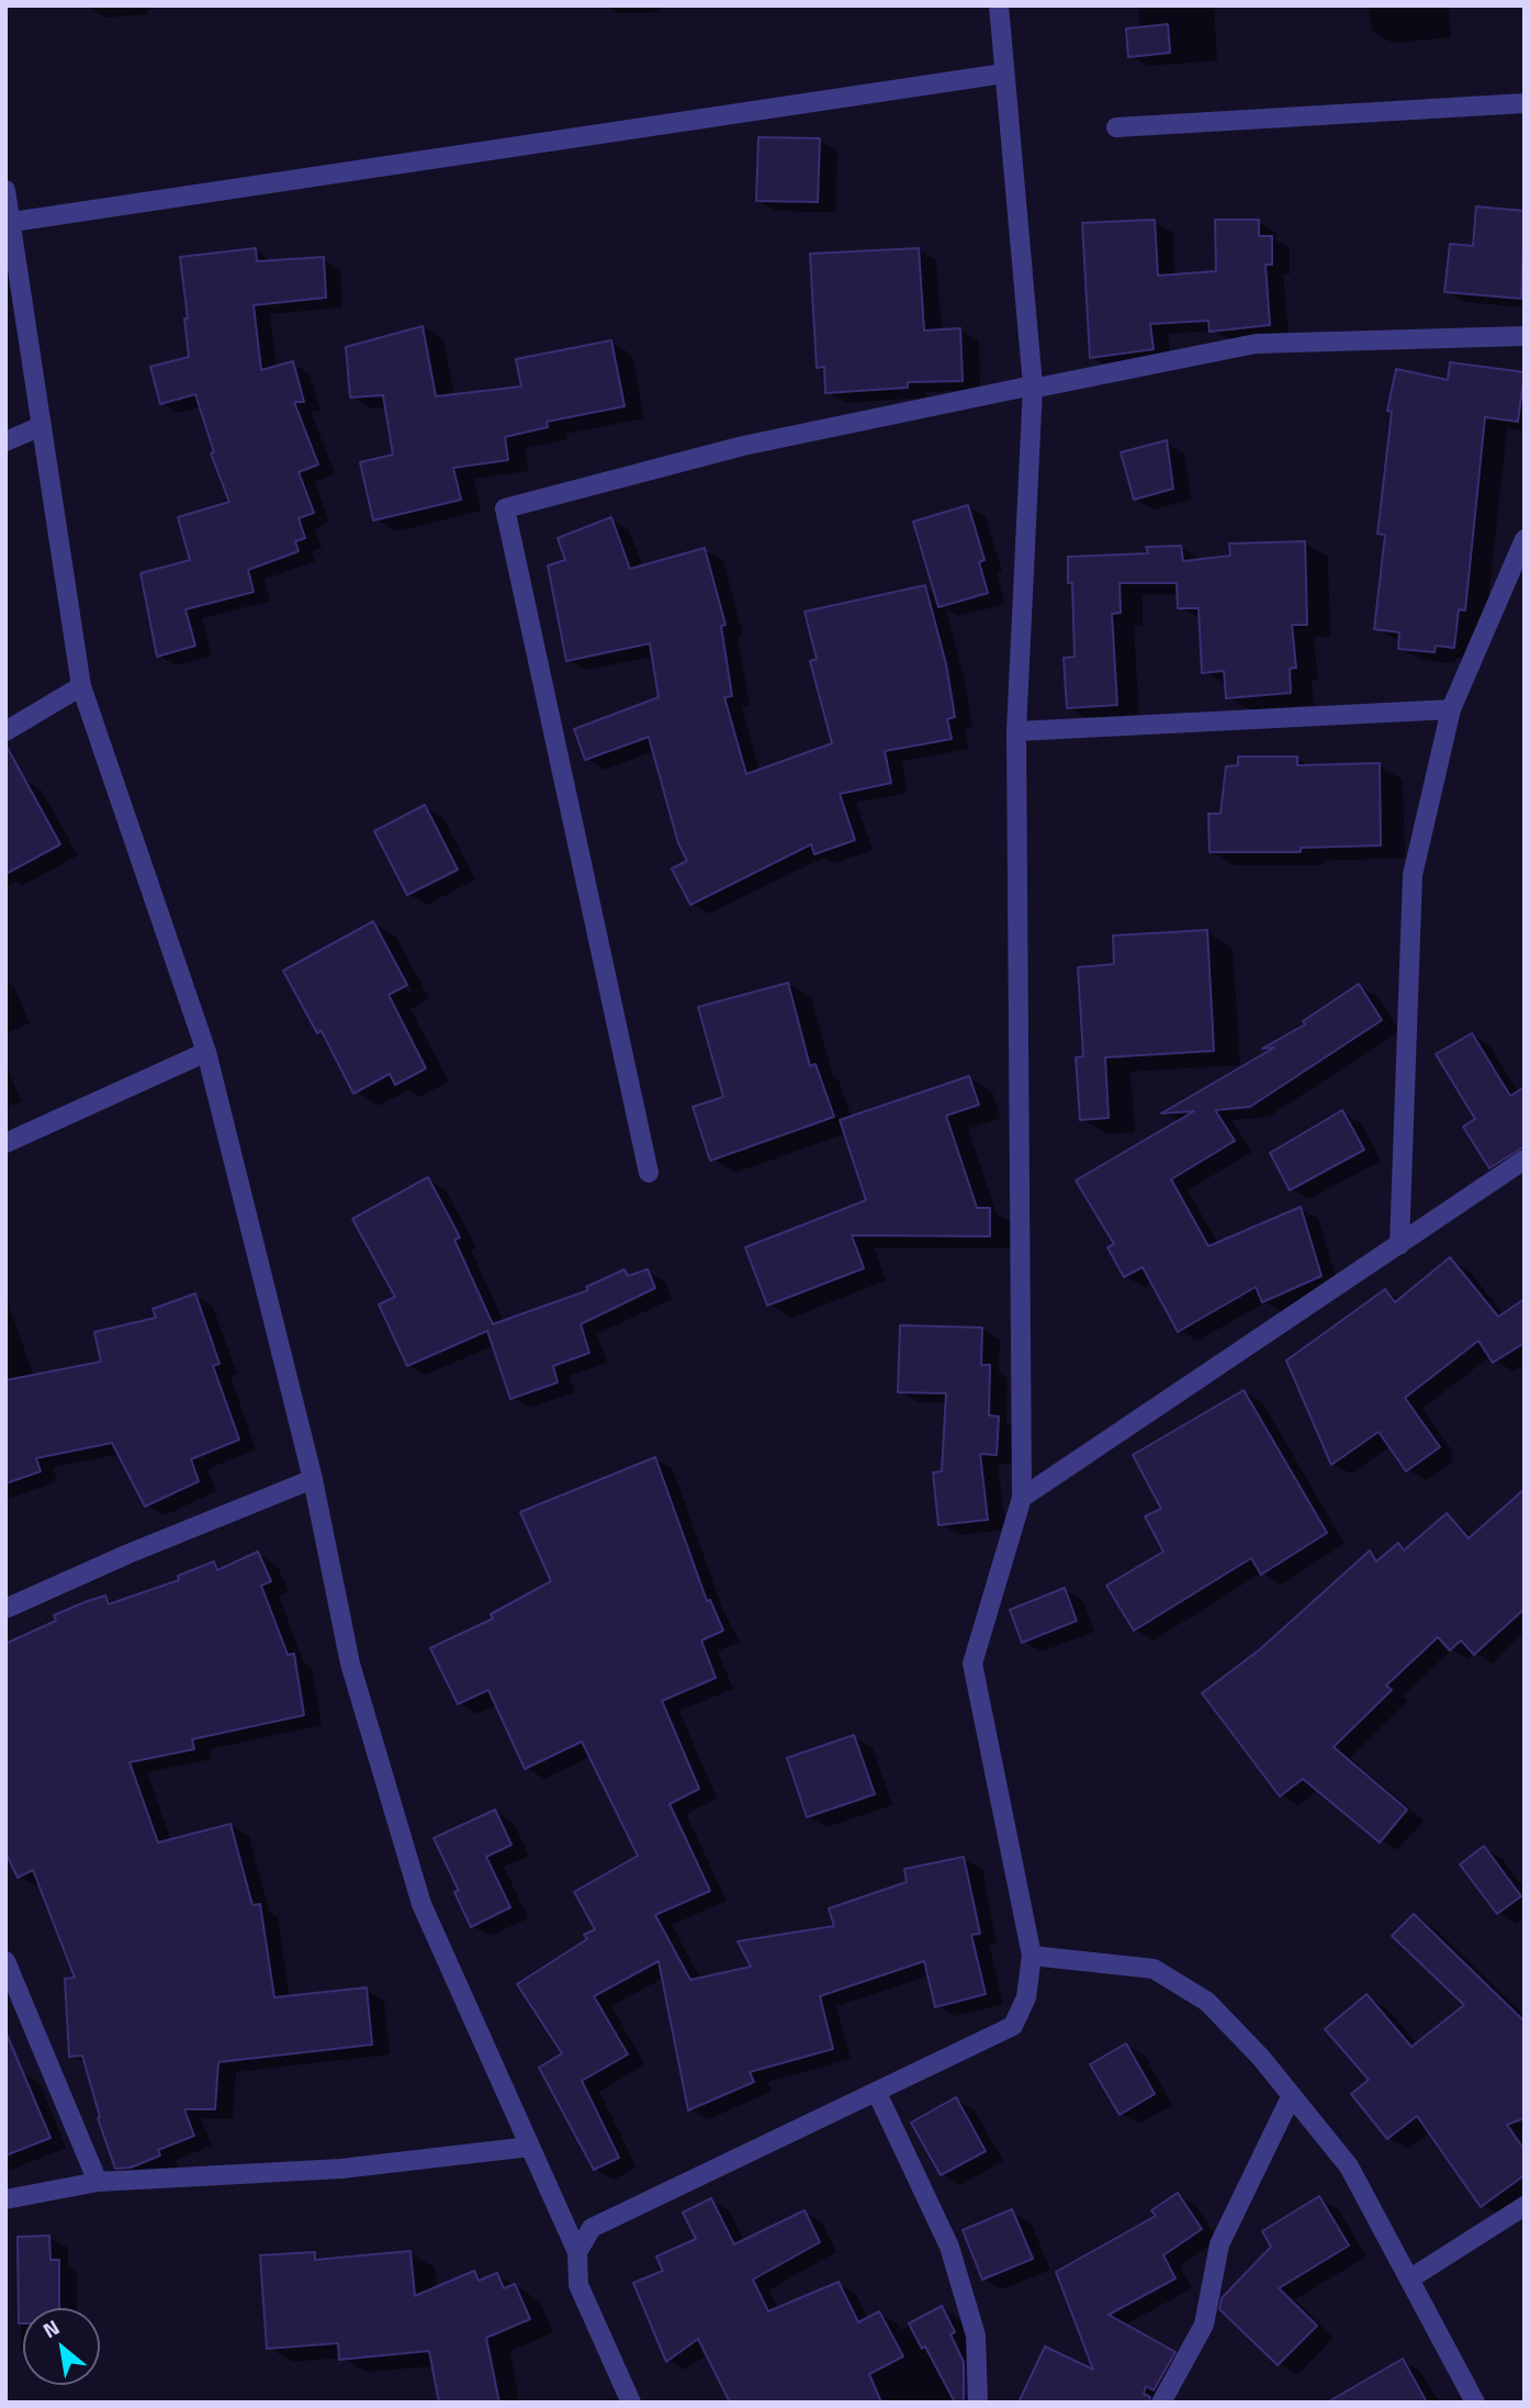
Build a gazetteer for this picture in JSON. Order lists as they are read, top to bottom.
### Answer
{
  "north": "top left"
}
